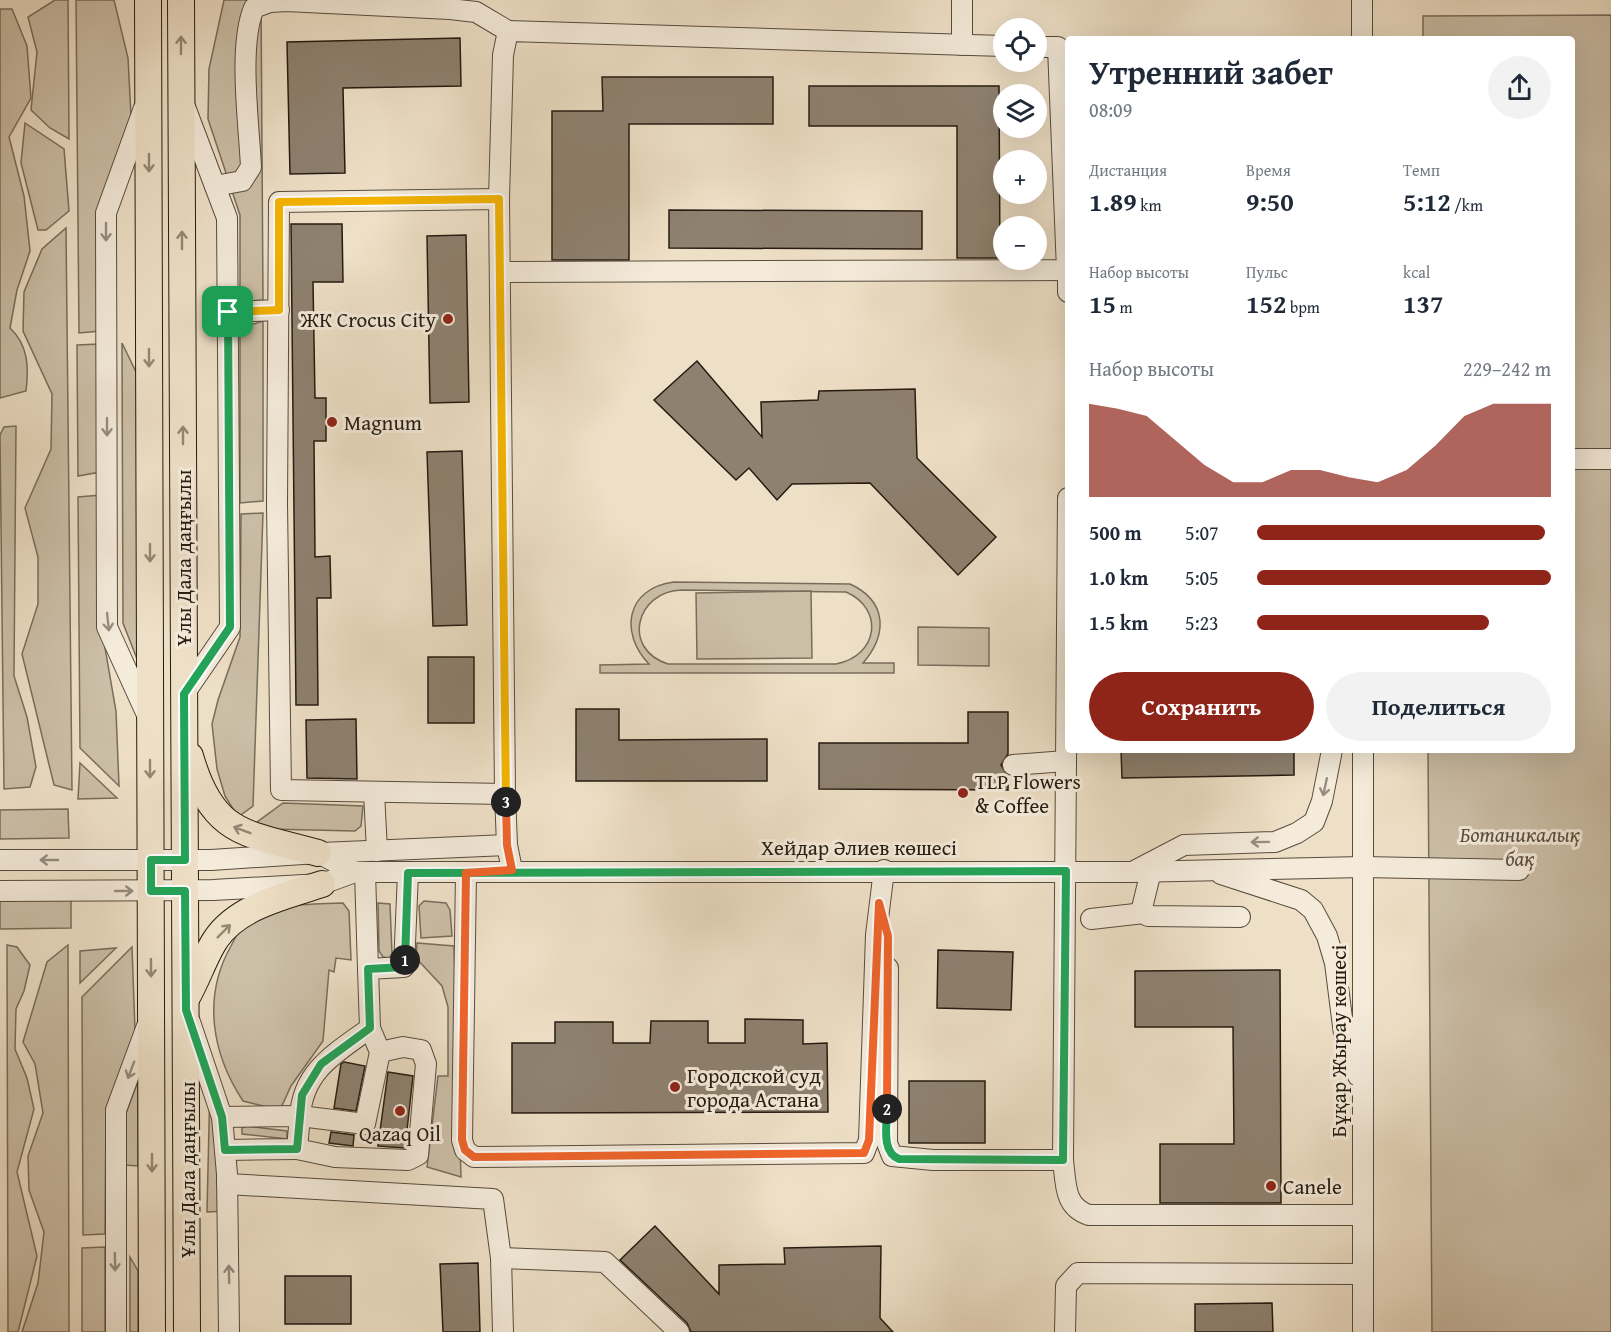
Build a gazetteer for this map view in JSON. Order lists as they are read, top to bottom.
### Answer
{
  "streets": {
    "main road": ["Ұлы Дала даңғылы"],
    "street": ["Хейдар Әлиев көшесі", "Бұқар Жырау көшесі"]
  },
  "crossings": [
    ["Ұлы Дала даңғылы", "Хейдар Әлиев көшесі"],
    ["Хейдар Әлиев көшесі", "Бұқар Жырау көшесі"]
  ],
  "parks": ["Ботаникалық бақ"],
  "places": [
    "ЖК Crocus City",
    "Magnum",
    "TLP Flowers & Coffee",
    "Городской суд города Астана",
    "Qazaq Oil",
    "Canele"
  ],
  "page": {
    "map_buttons": ["+", "−"],
    "heading": ["Утренний забег", "08:09"],
    "stats": [
      ["Дистанция", "1.89 km"],
      ["Время", "9:50"],
      ["Темп", "5:12 /km"],
      ["Набор высоты", "15 m"],
      ["Пульс", "152 bpm"],
      ["kcal", "137"]
    ],
    "chart": ["Набор высоты", "229–242 m"],
    "list": [
      {
        "name": "500 m",
        "note": "5:07"
      },
      {
        "name": "1.0 km",
        "note": "5:05"
      },
      {
        "name": "1.5 km",
        "note": "5:23"
      }
    ],
    "buttons": ["Сохранить", "Поделиться"],
    "pins": ["3", "1", "2"]
  }
}
